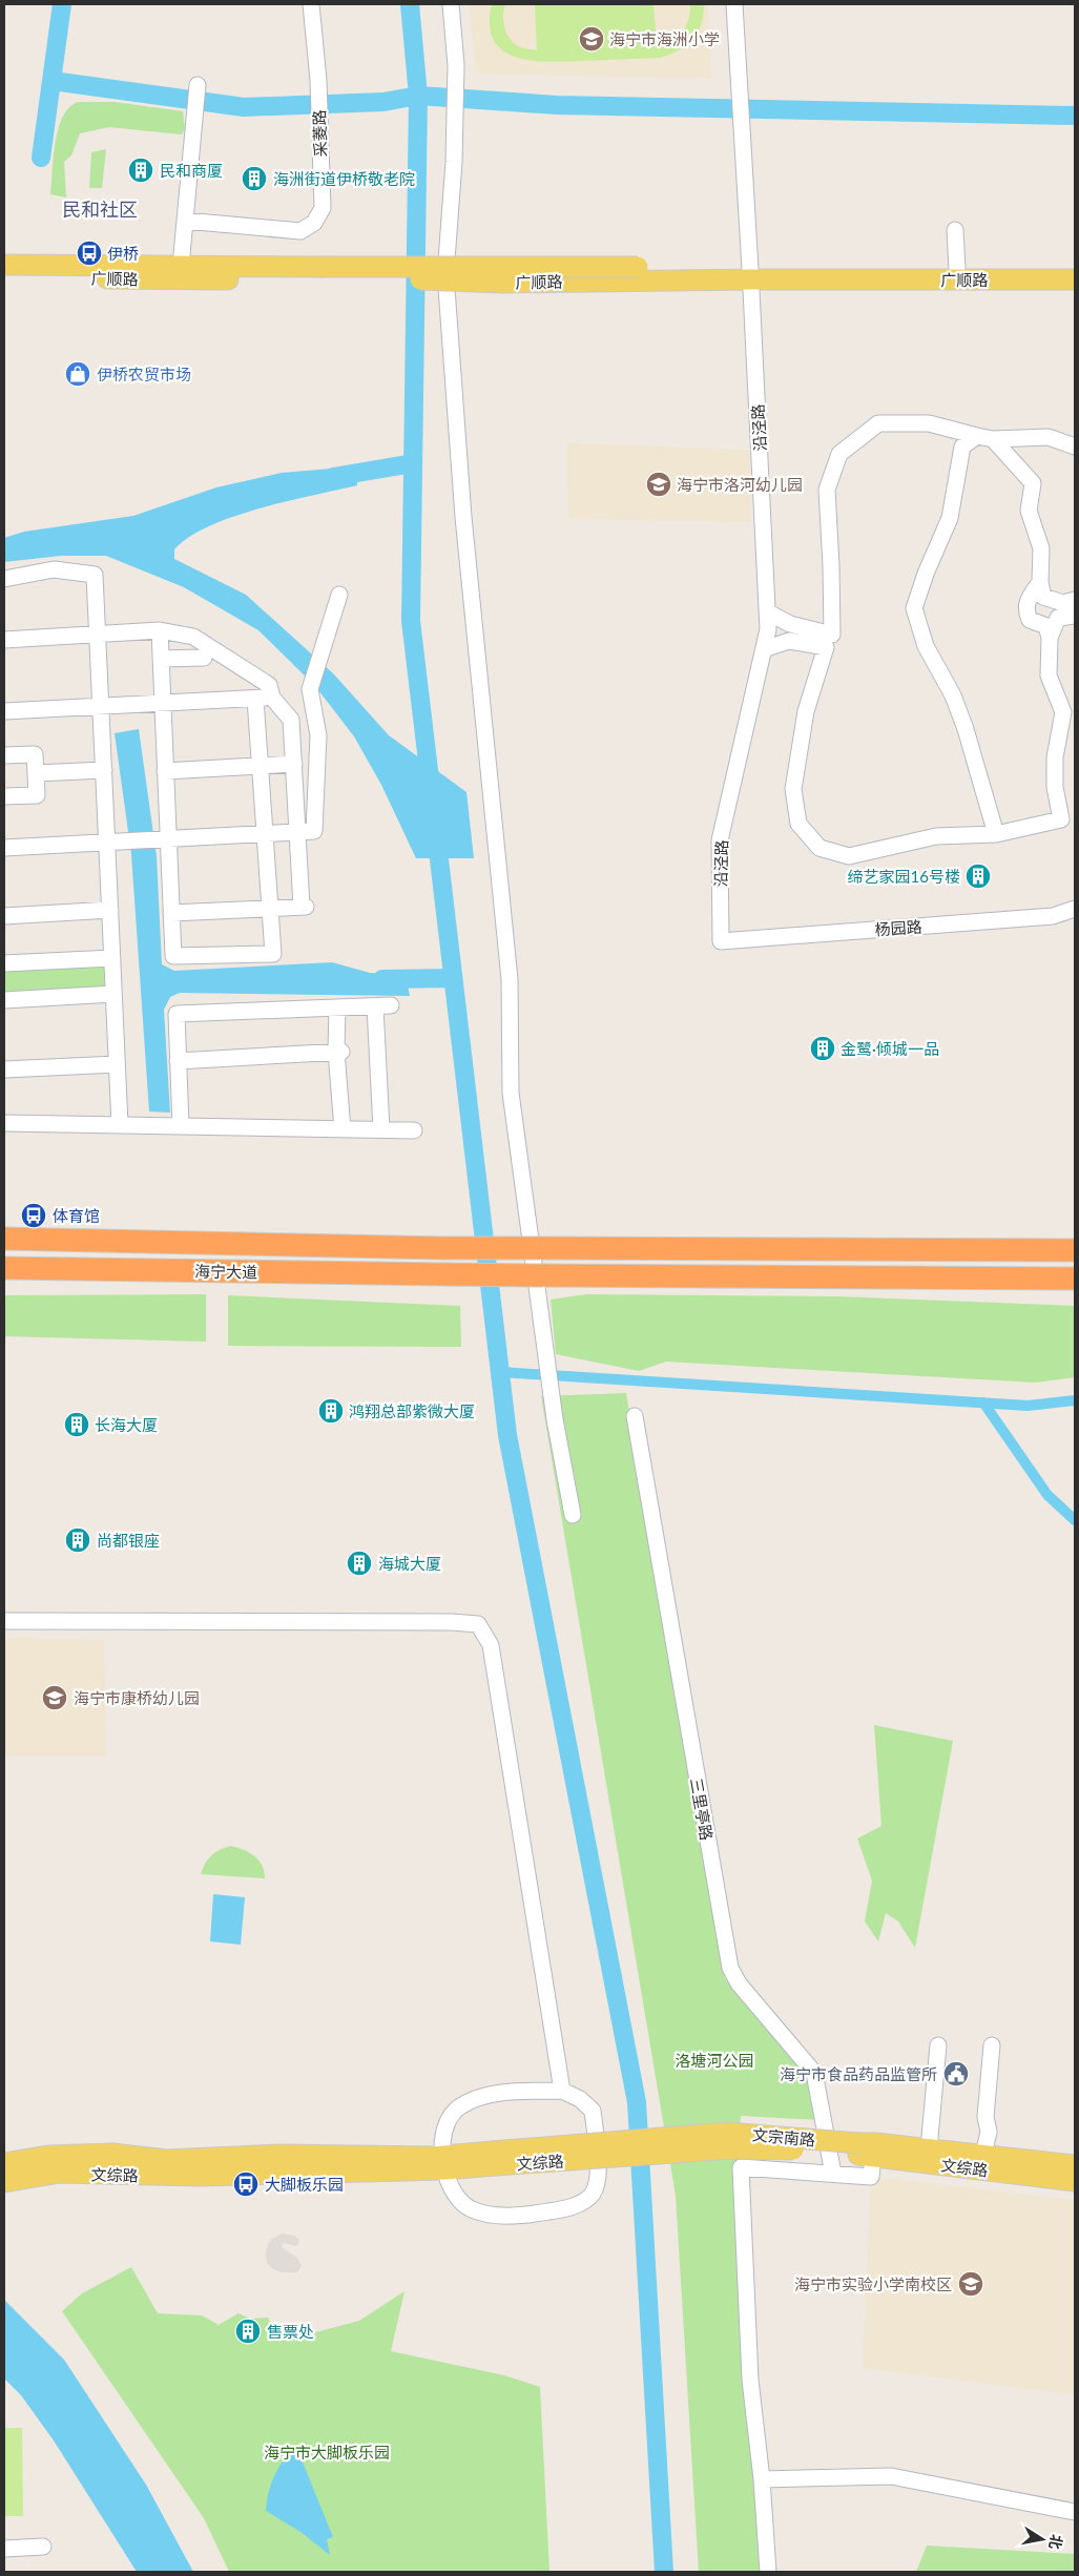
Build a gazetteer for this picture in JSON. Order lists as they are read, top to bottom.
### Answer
{
  "streets": {
    "highway": ["海宁大道"],
    "main road": ["广顺路", "文宗南路", "文综路"],
    "street": [
      "采菱路",
      "沿泾路",
      "杨园路",
      "三里亭路"
    ]
  },
  "crossings": [
    ["广顺路", "沿泾路"],
    ["沿泾路", "杨园路"],
    ["文宗南路", "文综路"]
  ],
  "districts": ["民和社区"],
  "parks": ["洛塘河公园", "海宁市大脚板乐园"],
  "places": {
    "school or university": [
      "海宁市海洲小学",
      "海宁市洛河幼儿园",
      "海宁市康桥幼儿园",
      "海宁市实验小学南校区"
    ],
    "building": [
      "民和商厦",
      "海洲街道伊桥敬老院",
      "缔艺家园16号楼",
      "金鹭·倾城一品",
      "鸿翔总部紫微大厦",
      "长海大厦",
      "尚都银座",
      "海城大厦",
      "售票处"
    ],
    "bus stop": ["伊桥", "体育馆", "大脚板乐园"],
    "shop": ["伊桥农贸市场"],
    "public building": ["海宁市食品药品监管所"]
  },
  "north": "right"
}
